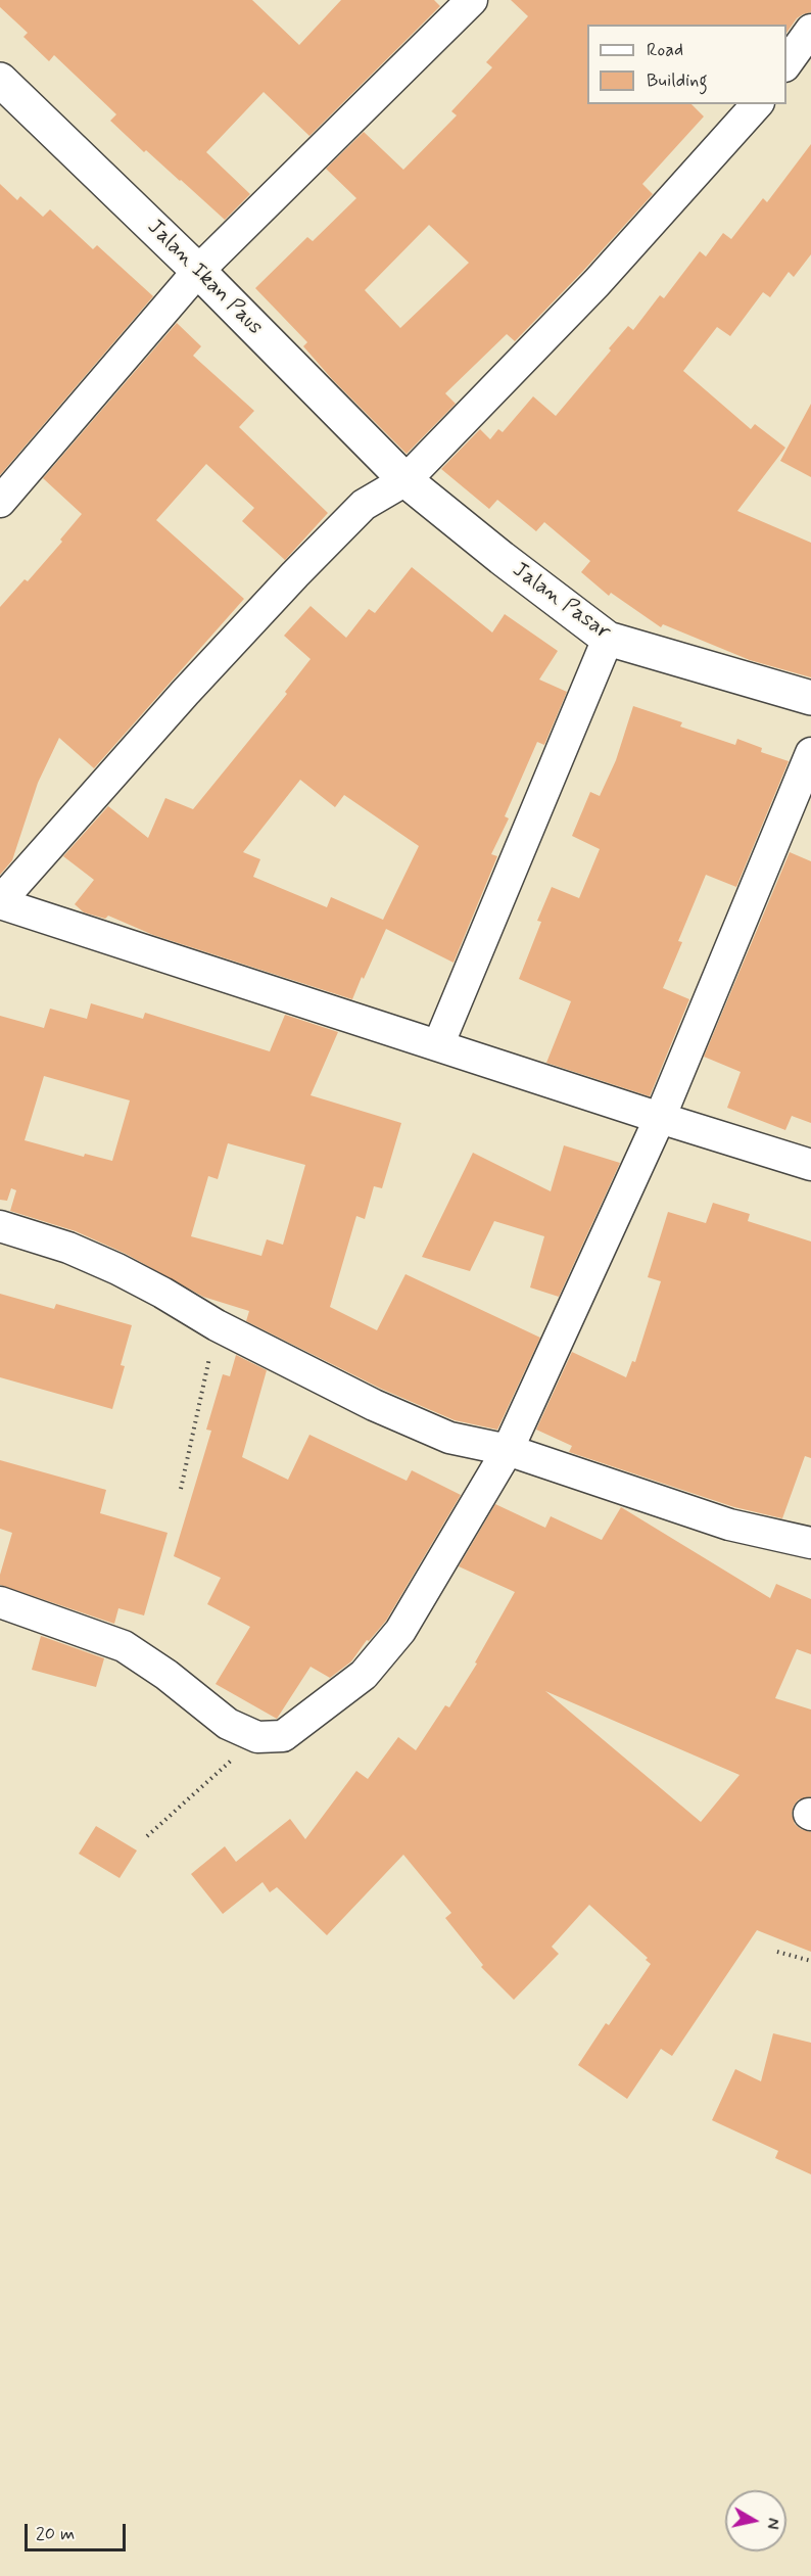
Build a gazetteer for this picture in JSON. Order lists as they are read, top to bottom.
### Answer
{
  "streets": {
    "street": ["Jalan Ikan Paus", "Jalan Pasar"]
  },
  "crossings": [
    ["Jalan Ikan Paus", "Jalan Pasar"]
  ],
  "legend": ["Road", "Building"],
  "scale_bar": "20 m",
  "north": "right"
}
